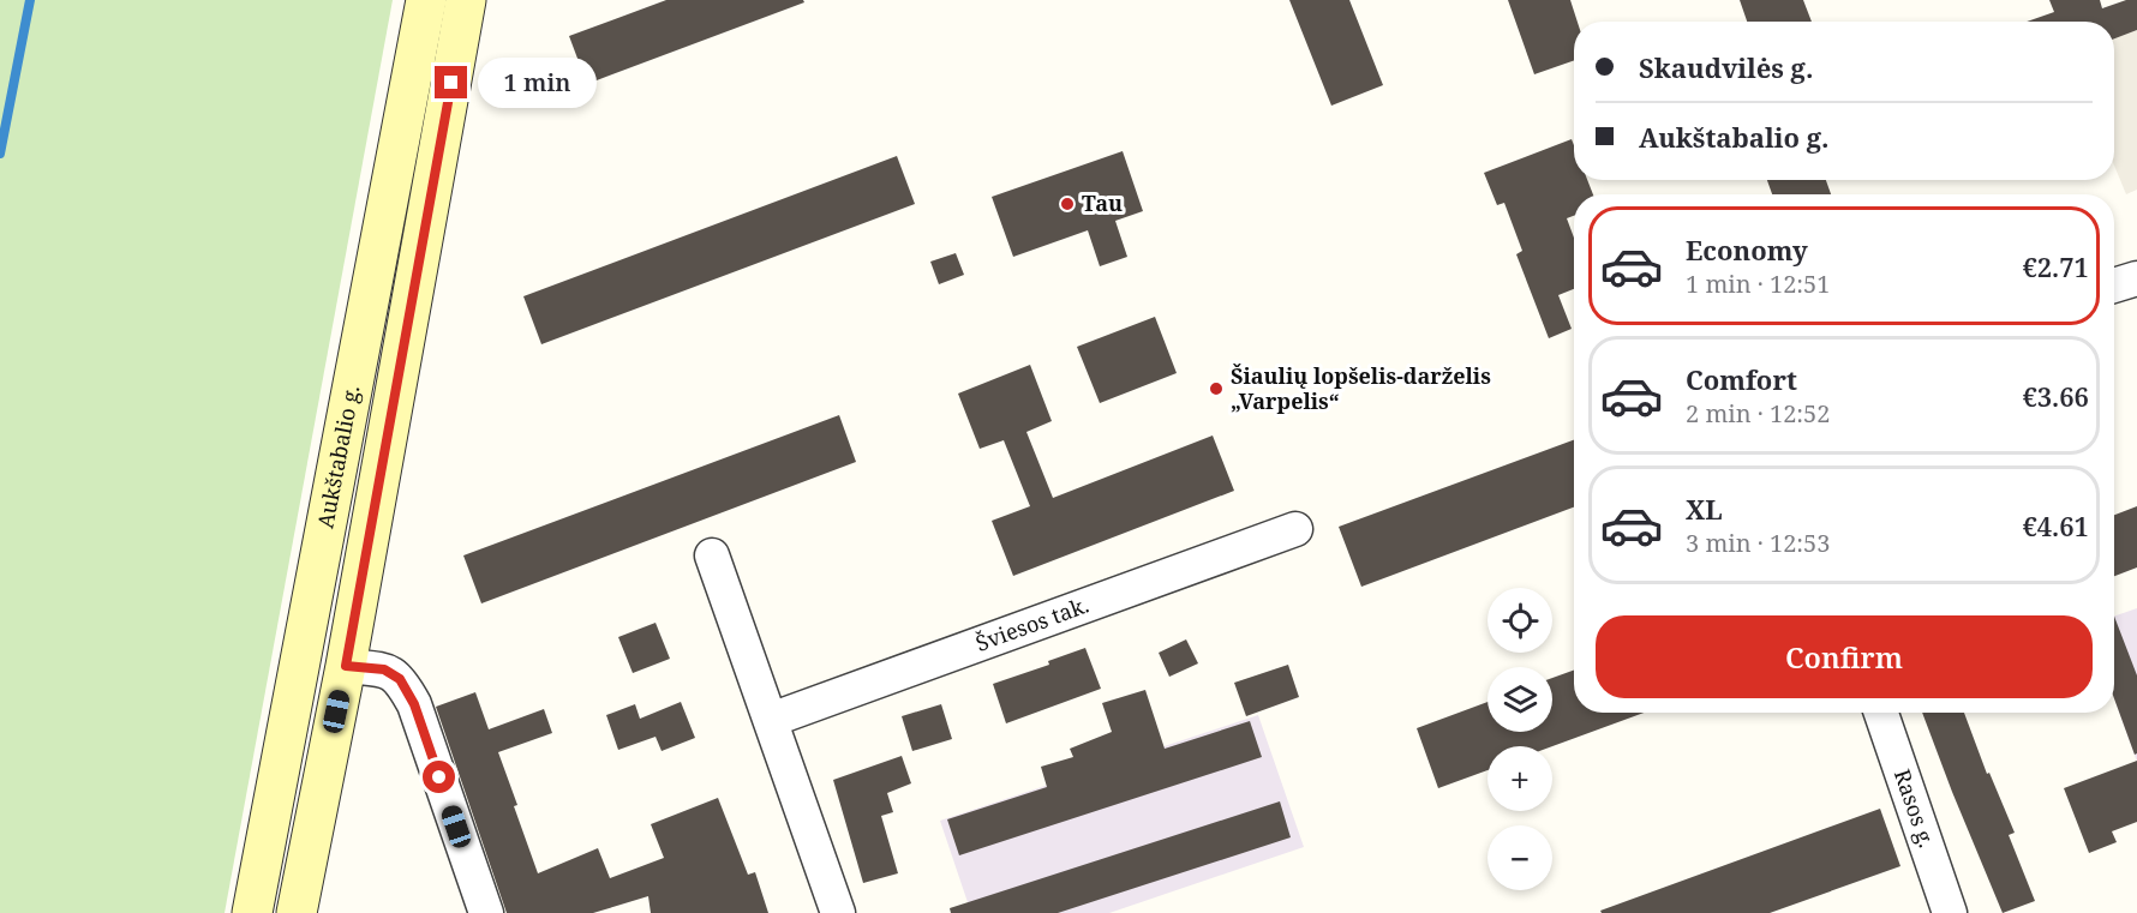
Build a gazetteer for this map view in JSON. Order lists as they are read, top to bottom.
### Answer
{
  "streets": {
    "main road": ["Aukštabalio g."],
    "street": ["Šviesos tak.", "Rasos g."]
  },
  "places": ["Tau", "Šiaulių lopšelis-darželis „Varpelis“"],
  "page": {
    "banner": ["Skaudvilės g.", "Aukštabalio g."],
    "bubble": "1 min",
    "list": [
      {
        "name": "Economy",
        "note": "1 min · 12:51",
        "value": "€2.71"
      },
      {
        "name": "Comfort",
        "note": "2 min · 12:52",
        "value": "€3.66"
      },
      {
        "name": "XL",
        "note": "3 min · 12:53",
        "value": "€4.61"
      }
    ],
    "map_buttons": ["+", "−"],
    "buttons": "Confirm"
  }
}
